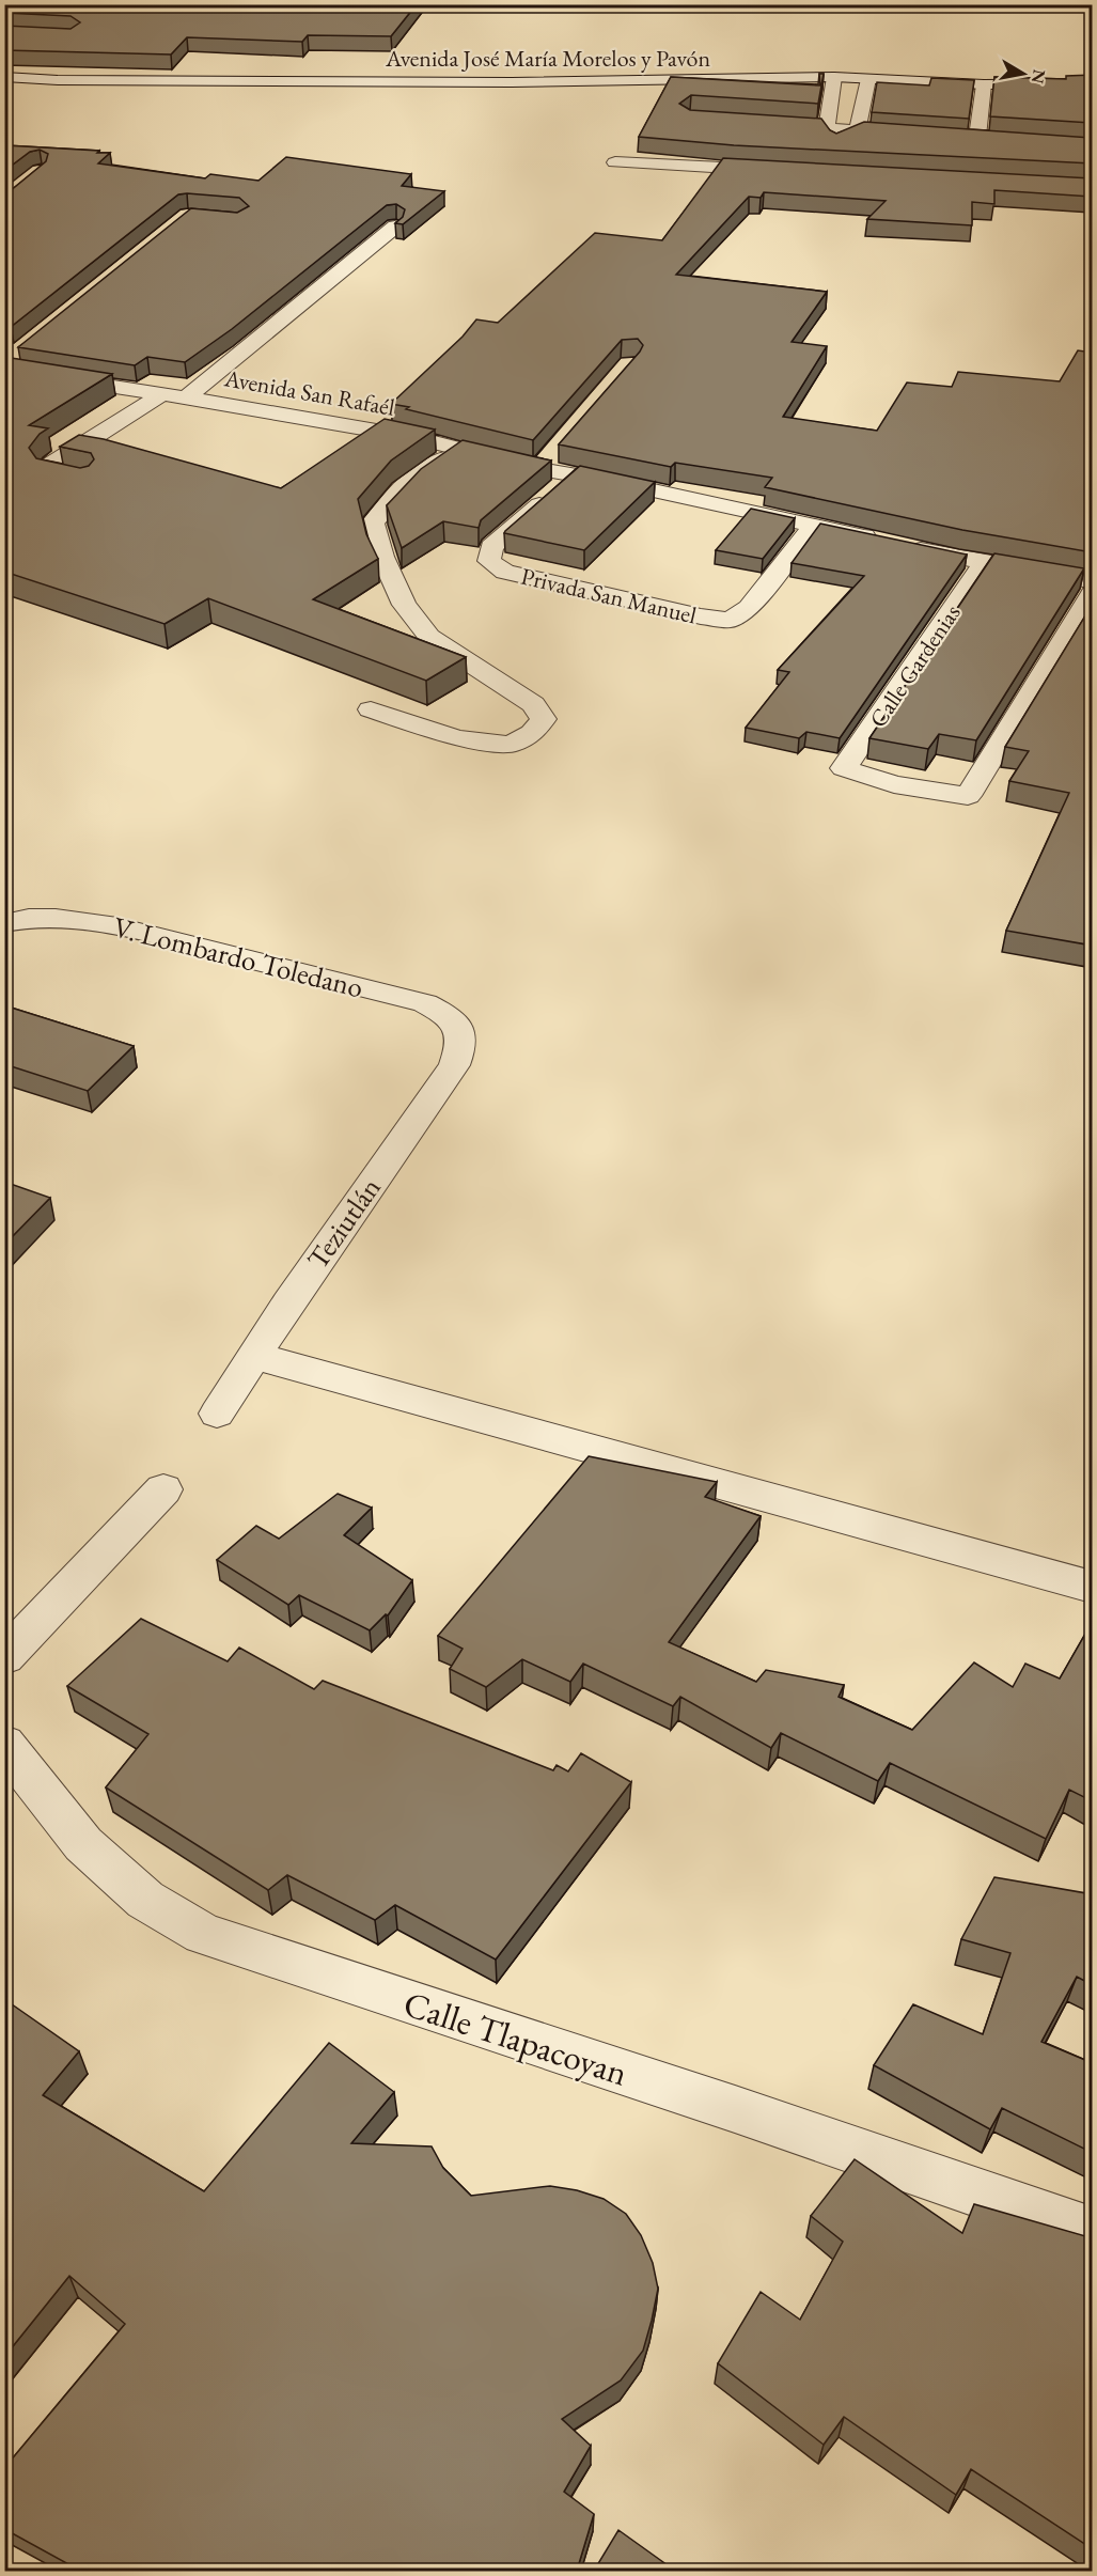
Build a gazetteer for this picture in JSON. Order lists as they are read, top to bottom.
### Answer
{
  "streets": {
    "street": [
      "Avenida José María Morelos y Pavón",
      "Avenida San Rafaél",
      "Privada San Manuel",
      "Calle Gardenias",
      "V. Lombardo Toledano",
      "Teziutlán",
      "Calle Tlapacoyan"
    ]
  },
  "crossings": [
    ["Avenida San Rafaél", "Privada San Manuel"],
    ["Avenida San Rafaél", "Calle Gardenias"],
    ["V. Lombardo Toledano", "Teziutlán"]
  ],
  "north": "right"
}
